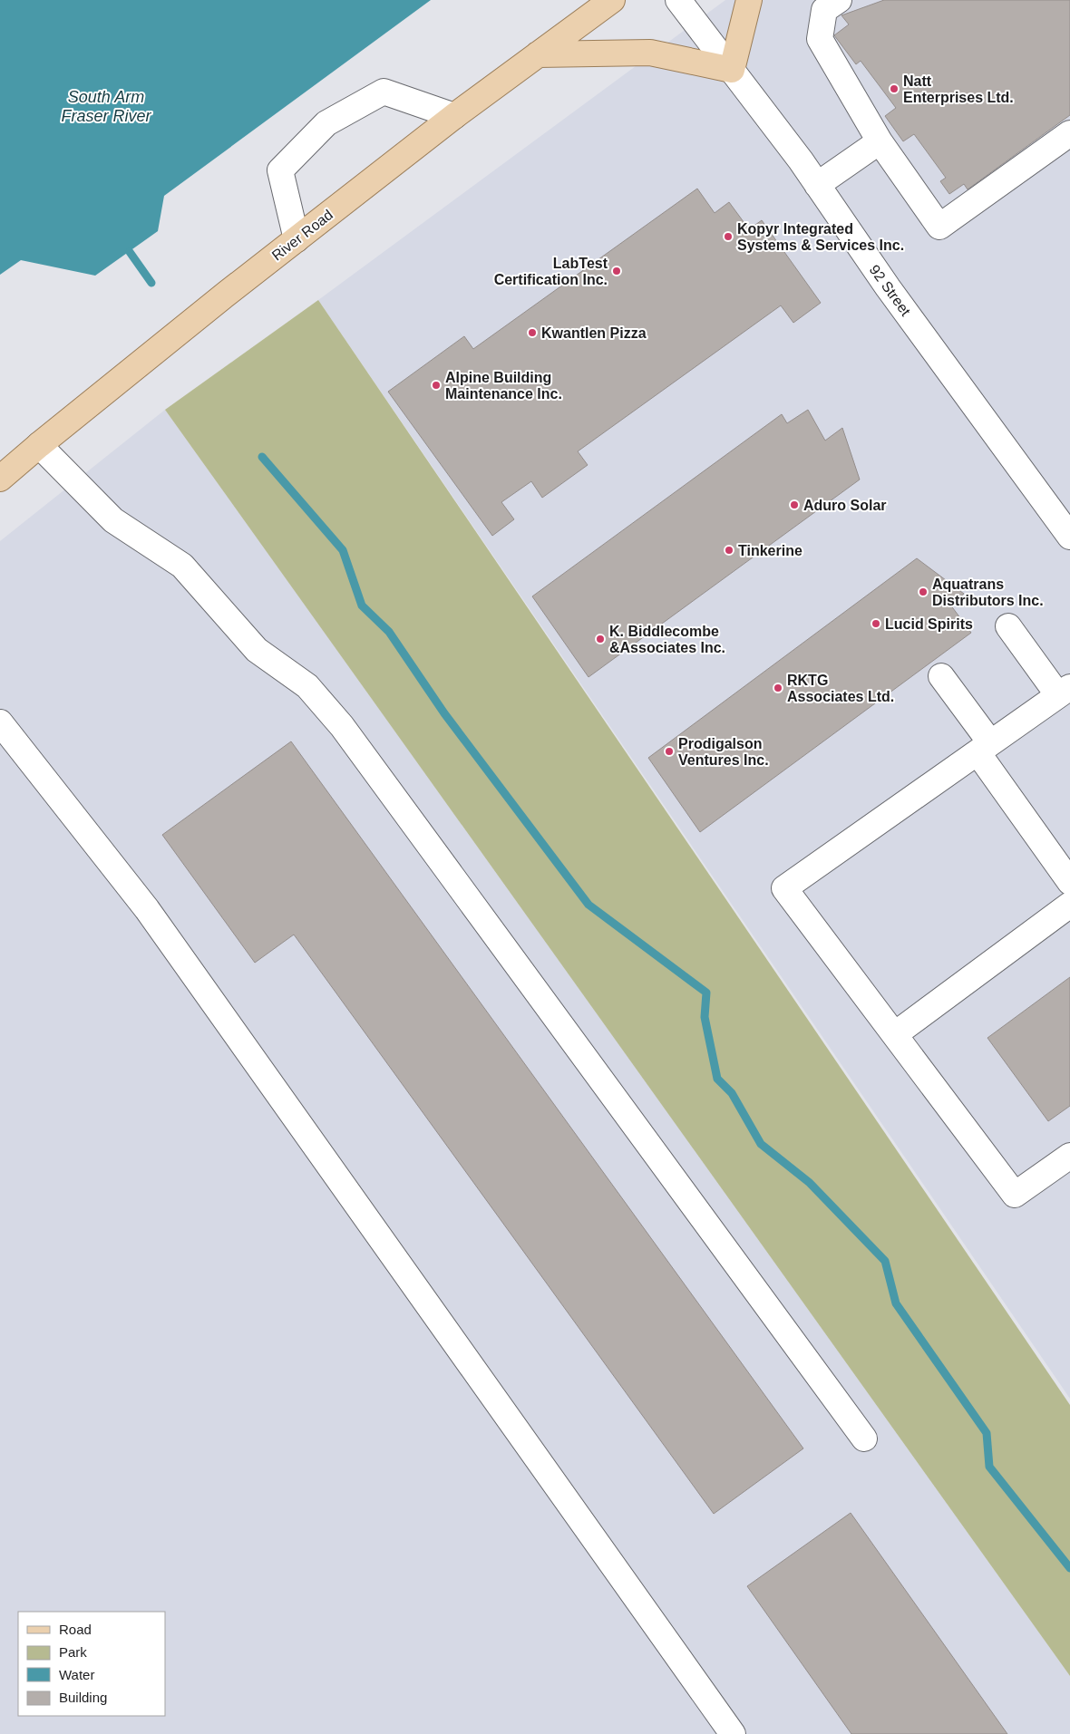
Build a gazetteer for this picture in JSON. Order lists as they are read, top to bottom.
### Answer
{
  "streets": {
    "main road": ["River Road"],
    "street": ["92 Street"]
  },
  "water": ["South Arm Fraser River"],
  "places": [
    "Natt Enterprises Ltd.",
    "Kopyr Integrated Systems & Services Inc.",
    "LabTest Certification Inc.",
    "Kwantlen Pizza",
    "Alpine Building Maintenance Inc.",
    "Aduro Solar",
    "Tinkerine",
    "Aquatrans Distributors Inc.",
    "Lucid Spirits",
    "K. Biddlecombe &Associates Inc.",
    "RKTG Associates Ltd.",
    "Prodigalson Ventures Inc."
  ],
  "legend": [
    "Road",
    "Park",
    "Water",
    "Building"
  ]
}
